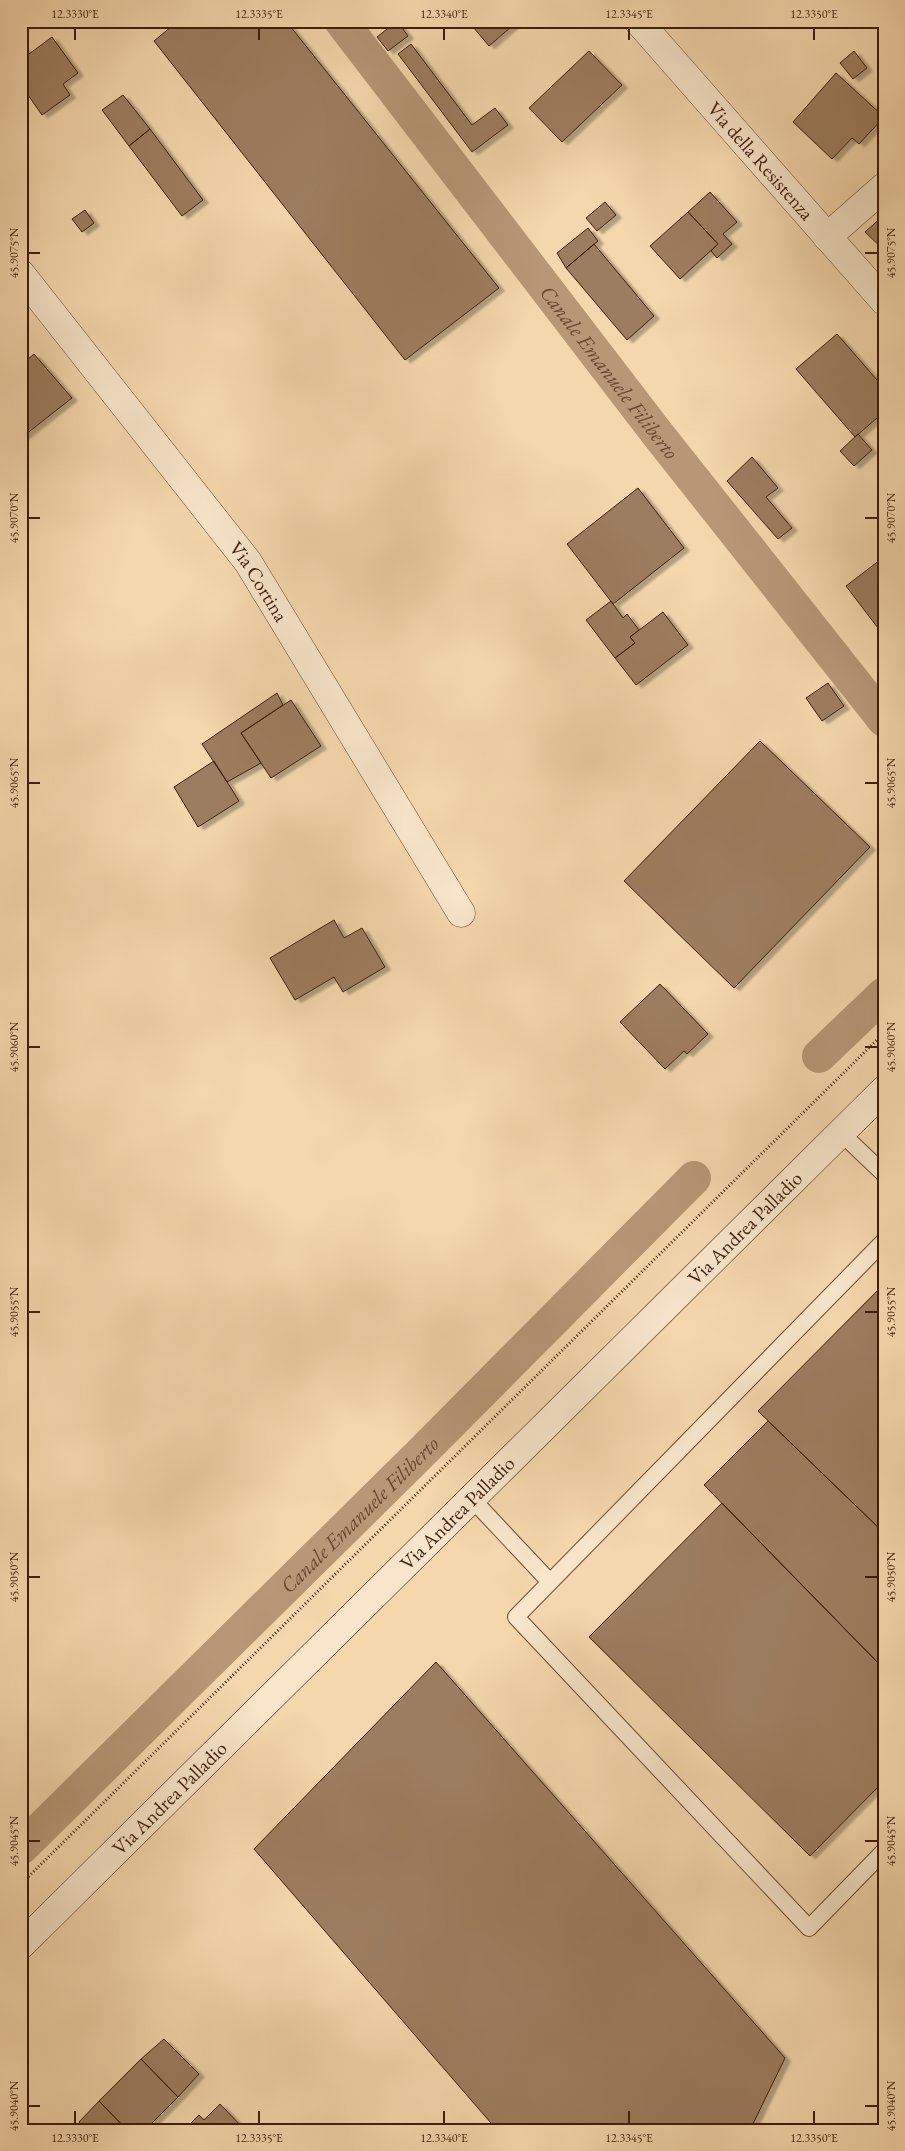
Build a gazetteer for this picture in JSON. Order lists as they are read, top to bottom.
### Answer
{
  "streets": {
    "street": ["Via della Resistenza", "Via Cortina", "Via Andrea Palladio"]
  },
  "water": ["Canale Emanuele Filiberto"],
  "coordinates": [
    "12.3330°E",
    "12.3335°E",
    "12.3340°E",
    "12.3345°E",
    "12.3350°E",
    "45.9075°N",
    "45.9070°N",
    "45.9065°N",
    "45.9060°N",
    "45.9055°N",
    "45.9050°N",
    "45.9045°N",
    "45.9040°N"
  ]
}
